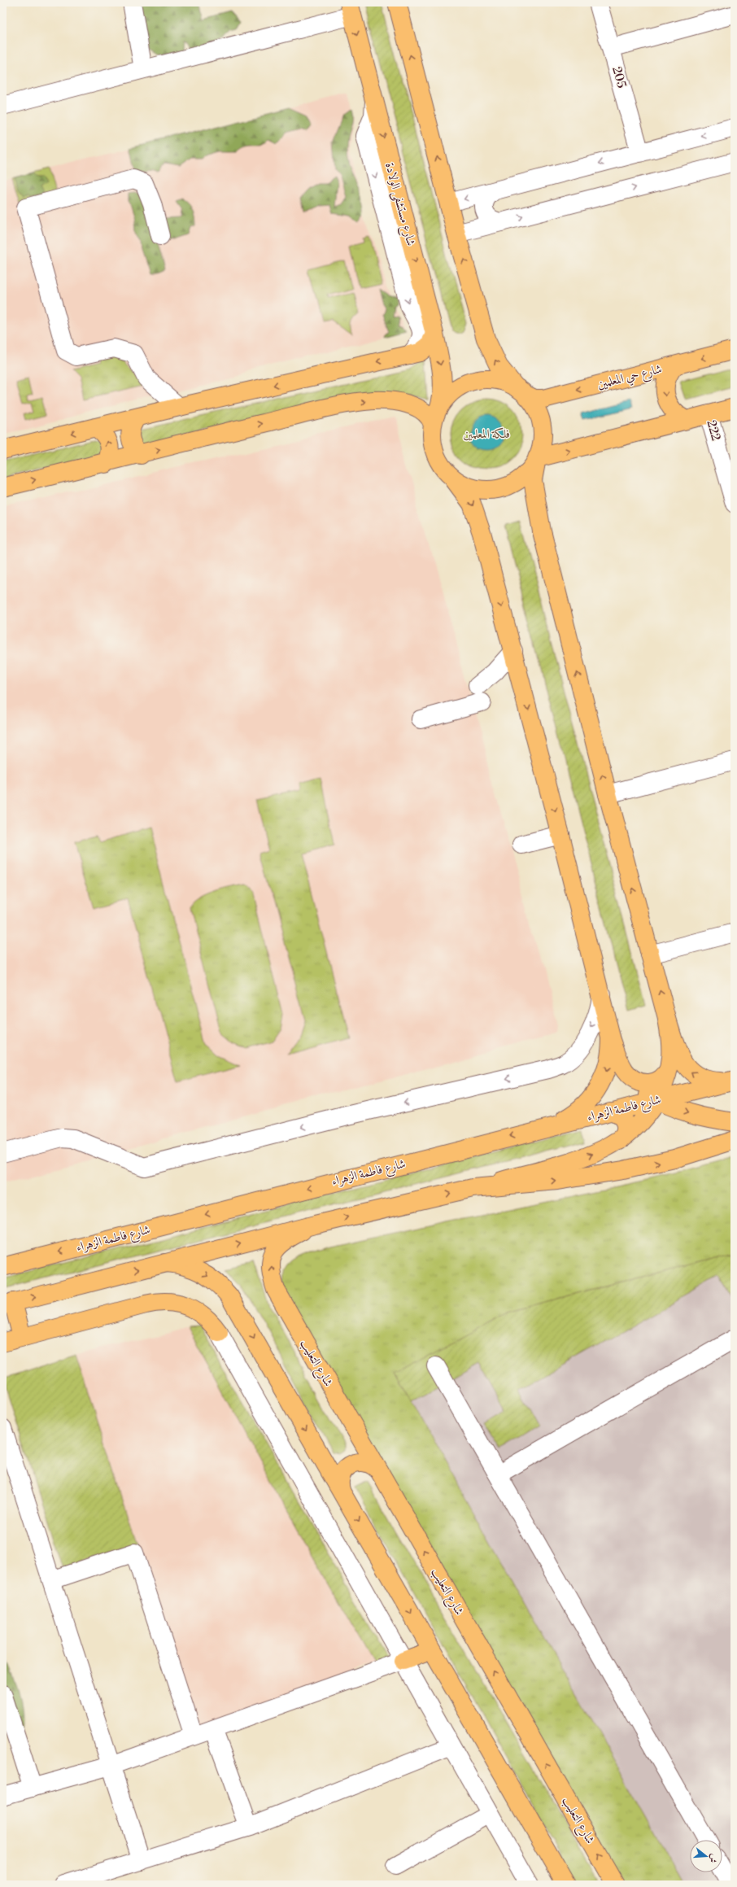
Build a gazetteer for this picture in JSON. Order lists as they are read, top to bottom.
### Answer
{
  "streets": {
    "main road": [
      "شارع مستشفى الولادة",
      "شارع حي المعلمين",
      "شارع فاطمة الزهراء",
      "شارع التعليب"
    ],
    "street": ["205", "222"]
  },
  "crossings": [
    ["شارع مستشفى الولادة", "شارع حي المعلمين"]
  ],
  "parks": ["فلكة المعلمين"],
  "north": "right"
}
